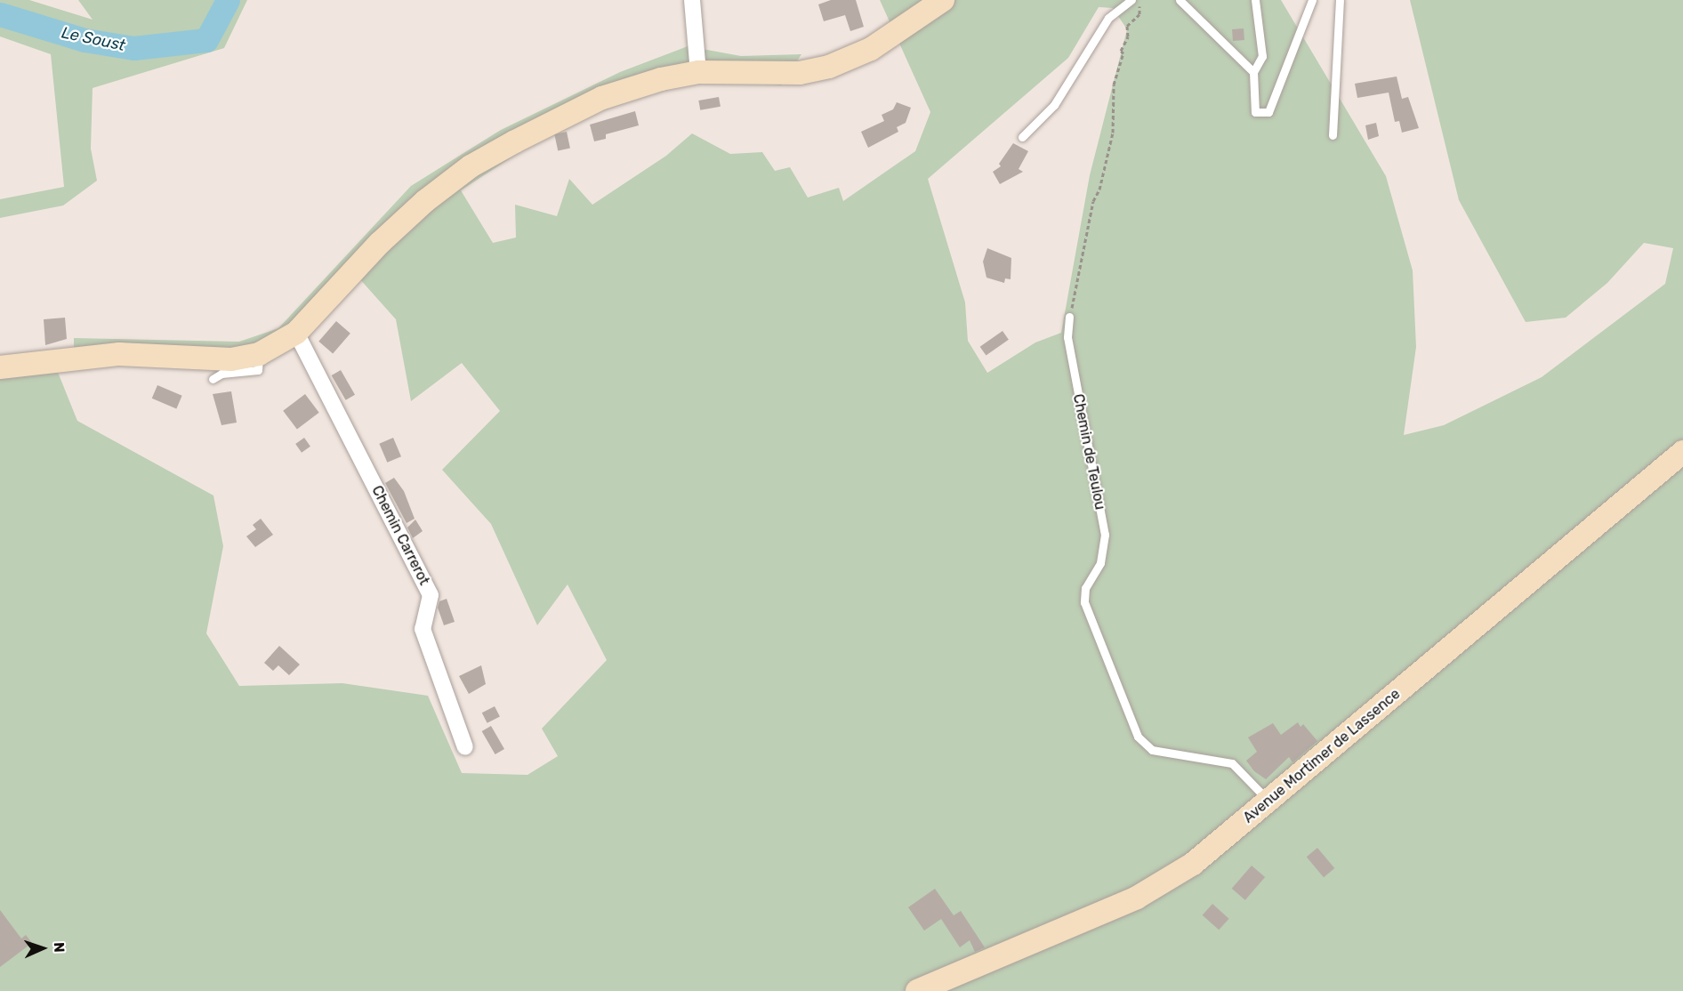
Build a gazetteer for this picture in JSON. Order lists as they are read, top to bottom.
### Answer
{
  "streets": {
    "street": ["Chemin Carrerot", "Avenue Mortimer de Lassence"],
    "lane": ["Chemin de Teulou"]
  },
  "crossings": [
    ["Chemin de Teulou", "Avenue Mortimer de Lassence"]
  ],
  "water": ["Le Soust"],
  "north": "right"
}
